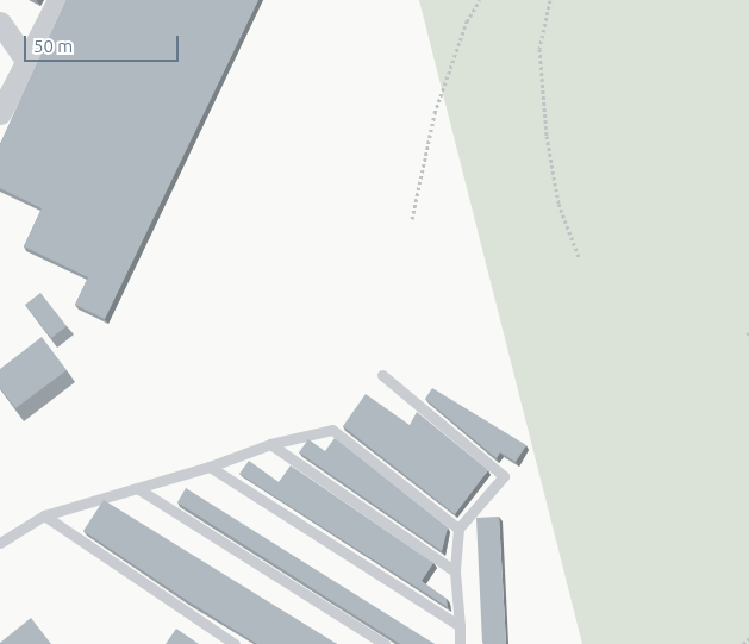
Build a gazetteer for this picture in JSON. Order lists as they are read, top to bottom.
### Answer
{
  "scale_bar": "50 m"
}
